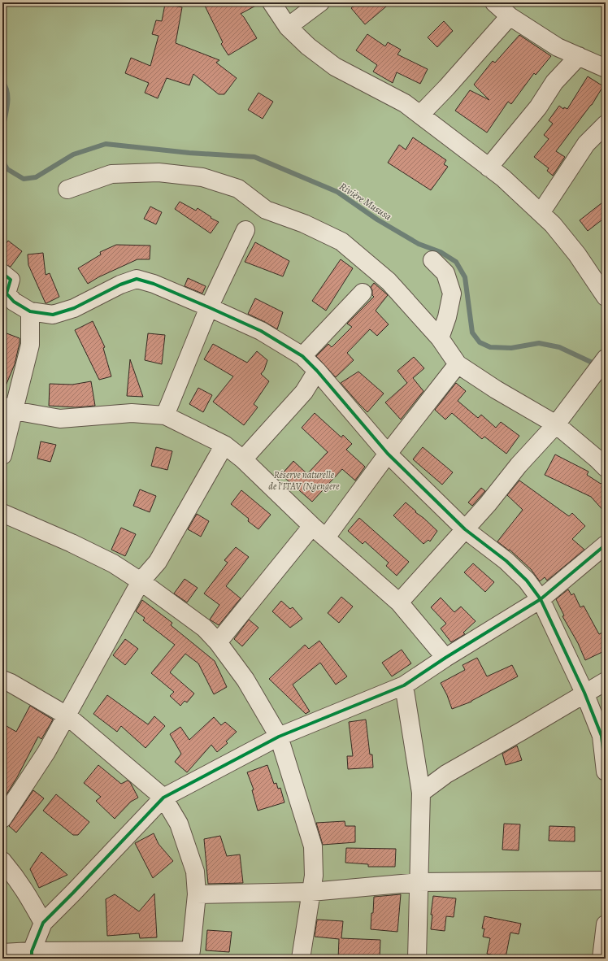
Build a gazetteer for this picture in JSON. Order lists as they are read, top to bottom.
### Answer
{
  "water": ["Rivière Mususa"],
  "parks": ["Réserve naturelle de l'ITAV (Ngengere"]
}
